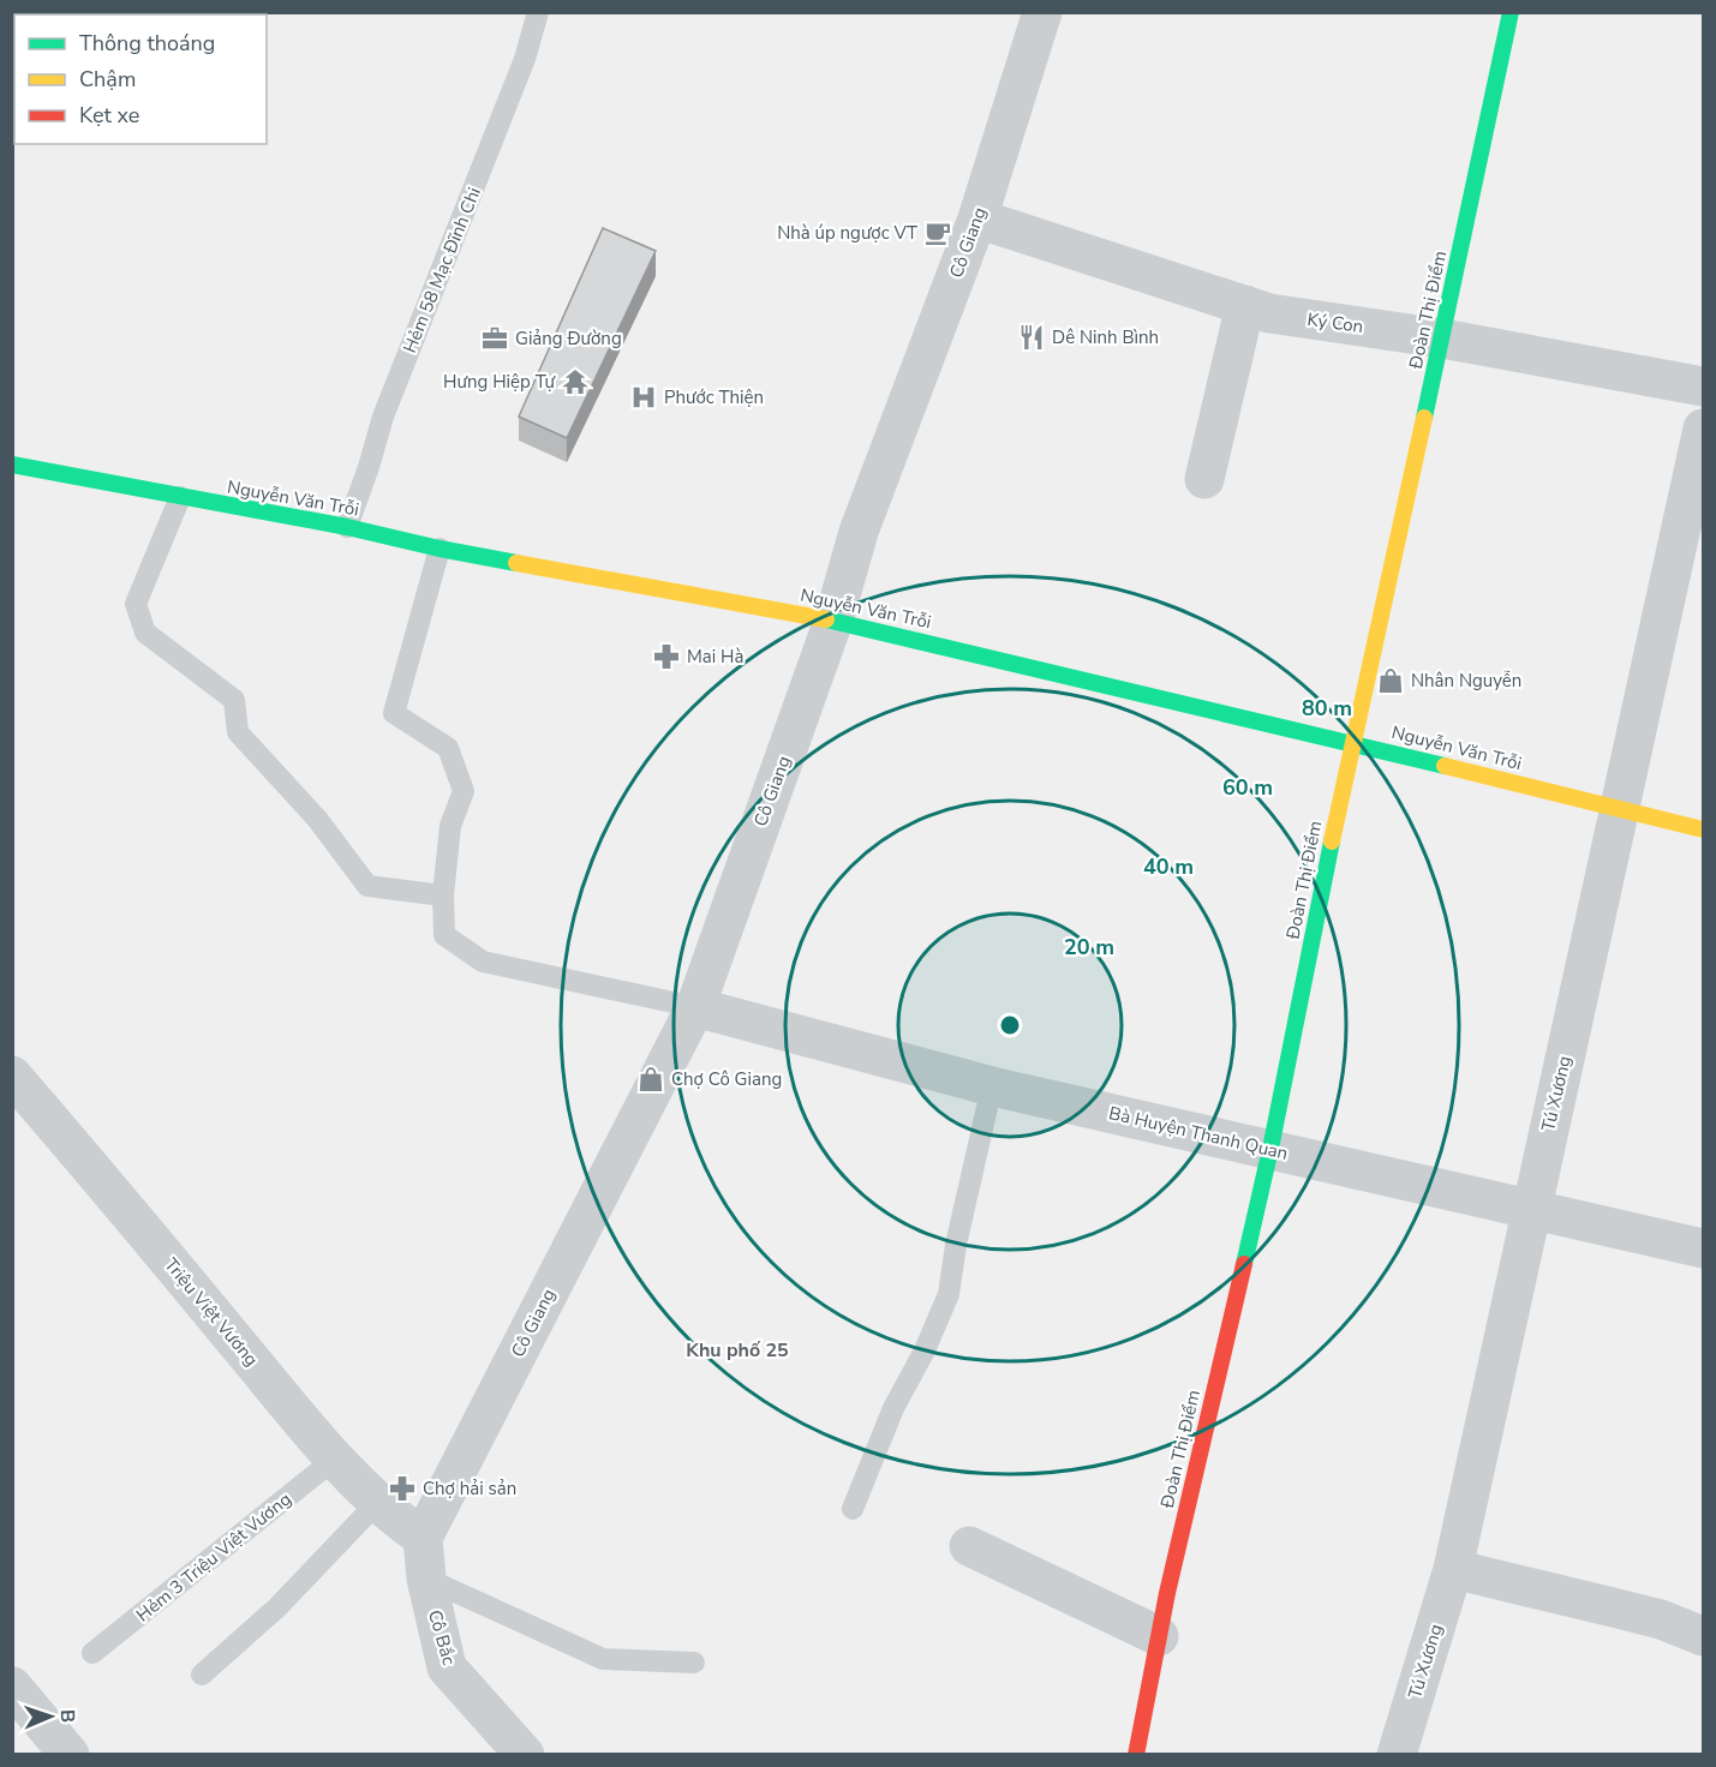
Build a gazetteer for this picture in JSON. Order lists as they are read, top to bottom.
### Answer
{
  "streets": {
    "street": [
      "Cô Giang",
      "Đoàn Thị Điểm",
      "Ký Con",
      "Nguyễn Văn Trỗi",
      "Tú Xương",
      "Bà Huyện Thanh Quan",
      "Triệu Việt Vương",
      "Cô Bắc"
    ],
    "lane": ["Hẻm 58 Mạc Đĩnh Chi", "Hẻm 3 Triệu Việt Vương"]
  },
  "crossings": [
    ["Cô Giang", "Ký Con"],
    ["Cô Giang", "Nguyễn Văn Trỗi"],
    ["Cô Giang", "Bà Huyện Thanh Quan"],
    ["Cô Giang", "Triệu Việt Vương"],
    ["Cô Giang", "Cô Bắc"],
    ["Hẻm 58 Mạc Đĩnh Chi", "Nguyễn Văn Trỗi"],
    ["Đoàn Thị Điểm", "Ký Con"],
    ["Đoàn Thị Điểm", "Nguyễn Văn Trỗi"],
    ["Đoàn Thị Điểm", "Bà Huyện Thanh Quan"],
    ["Nguyễn Văn Trỗi", "Tú Xương"],
    ["Tú Xương", "Bà Huyện Thanh Quan"],
    ["Triệu Việt Vương", "Hẻm 3 Triệu Việt Vương"],
    ["Triệu Việt Vương", "Cô Bắc"]
  ],
  "districts": ["Khu phố 25"],
  "places": {
    "cafe": ["Nhà úp ngược VT"],
    "restaurant": ["Dê Ninh Bình"],
    "office": ["Giảng Đường"],
    "temple": ["Hưng Hiệp Tự"],
    "hospital": ["Phước Thiện"],
    "pharmacy": ["Mai Hà", "Chợ hải sản"],
    "shop": ["Nhân Nguyễn", "Chợ Cô Giang"]
  },
  "legend": ["Thông thoáng", "Chậm", "Kẹt xe"],
  "north": "right",
  "rings": [
    "80 m",
    "60 m",
    "40 m",
    "20 m"
  ]
}
